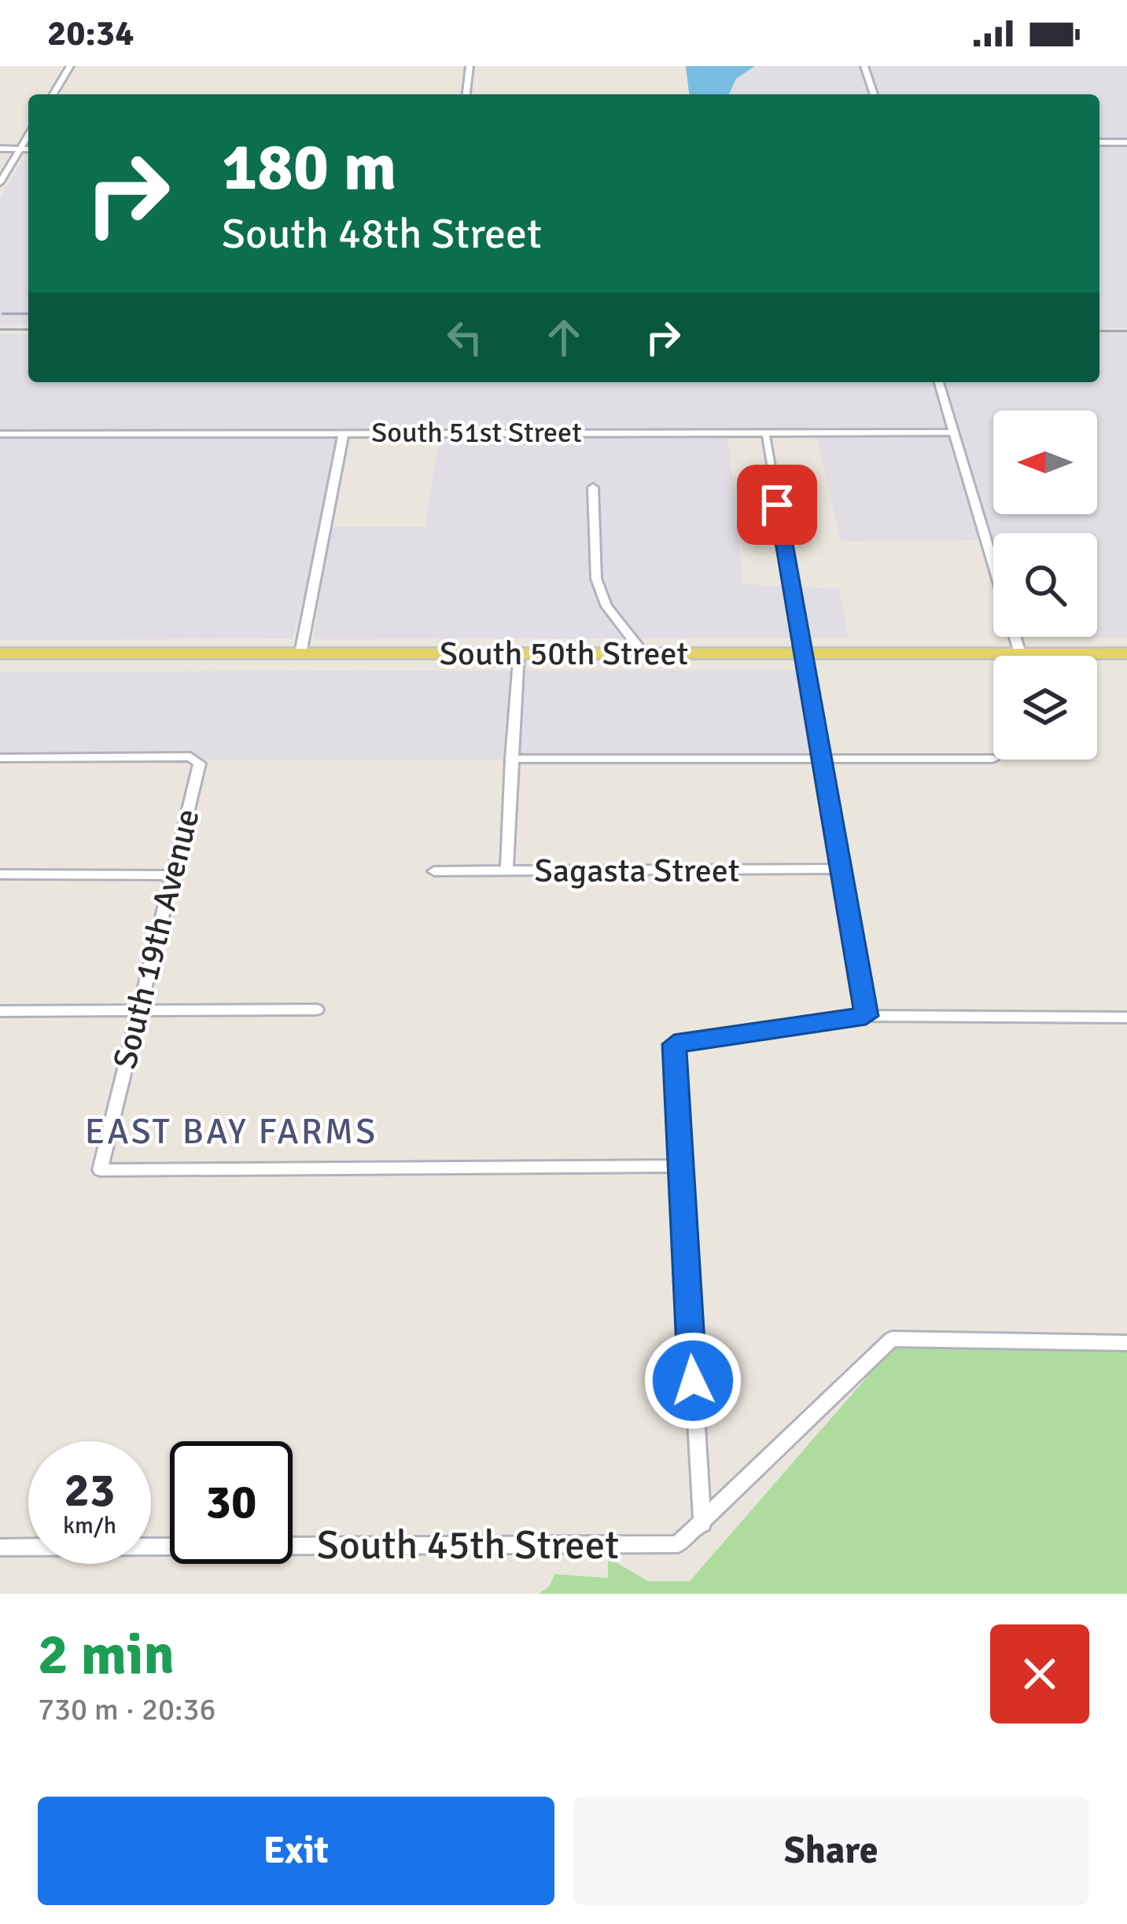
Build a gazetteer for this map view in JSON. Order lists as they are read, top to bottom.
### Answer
{
  "streets": {
    "main road": ["South 50th Street"],
    "street": [
      "South 51st Street",
      "Sagasta Street",
      "South 19th Avenue",
      "South 45th Street"
    ]
  },
  "districts": ["EAST BAY FARMS"],
  "north": "left",
  "page": {
    "status": "20:34",
    "turn": ["180 m", "South 48th Street"],
    "speed": "23 km/h",
    "limit": "30",
    "heading": ["2 min", "730 m · 20:36"],
    "buttons": ["Exit", "Share"]
  }
}
